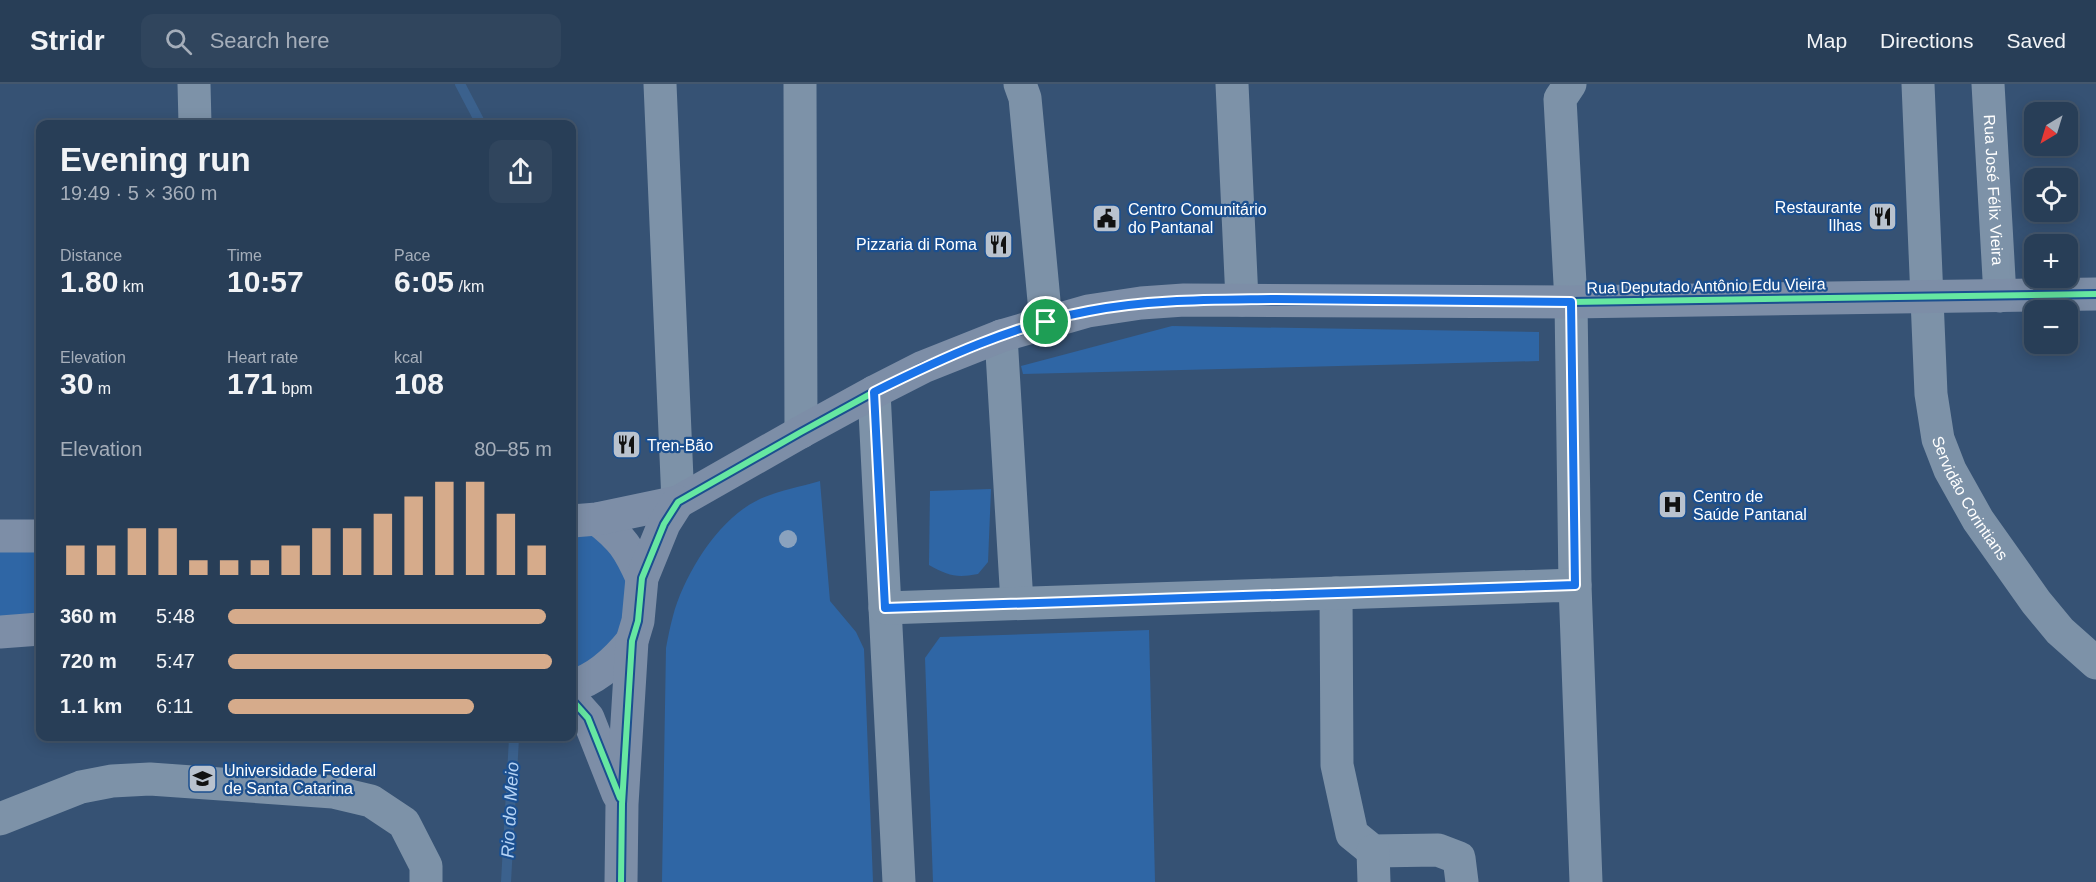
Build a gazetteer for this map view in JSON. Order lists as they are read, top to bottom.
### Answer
{
  "streets": {
    "main road": ["Rua Deputado Antônio Edu Vieira"],
    "street": ["Rua José Félix Vieira", "Servidão Corintians"]
  },
  "crossings": [
    ["Rua José Félix Vieira", "Rua Deputado Antônio Edu Vieira"],
    ["Rua Deputado Antônio Edu Vieira", "Servidão Corintians"]
  ],
  "water": ["Rio do Meio"],
  "places": {
    "restaurant": ["Restaurante Ilhas", "Pizzaria di Roma", "Tren-Bão"],
    "public building": ["Centro Comunitário do Pantanal"],
    "hospital": ["Centro de Saúde Pantanal"],
    "school or university": ["Universidade Federal de Santa Catarina"]
  },
  "north": "bottom left",
  "page": {
    "header": "Stridr",
    "search": "Search here",
    "nav": ["Map", "Directions", "Saved"],
    "map_buttons": ["+", "−"],
    "heading": ["Evening run", "19:49 · 5 × 360 m"],
    "stats": [
      ["Distance", "1.80 km"],
      ["Time", "10:57"],
      ["Pace", "6:05 /km"],
      ["Elevation", "30 m"],
      ["Heart rate", "171 bpm"],
      ["kcal", "108"]
    ],
    "chart": ["Elevation", "80–85 m"],
    "list": [
      {
        "name": "360 m",
        "note": "5:48"
      },
      {
        "name": "720 m",
        "note": "5:47"
      },
      {
        "name": "1.1 km",
        "note": "6:11"
      }
    ]
  }
}
